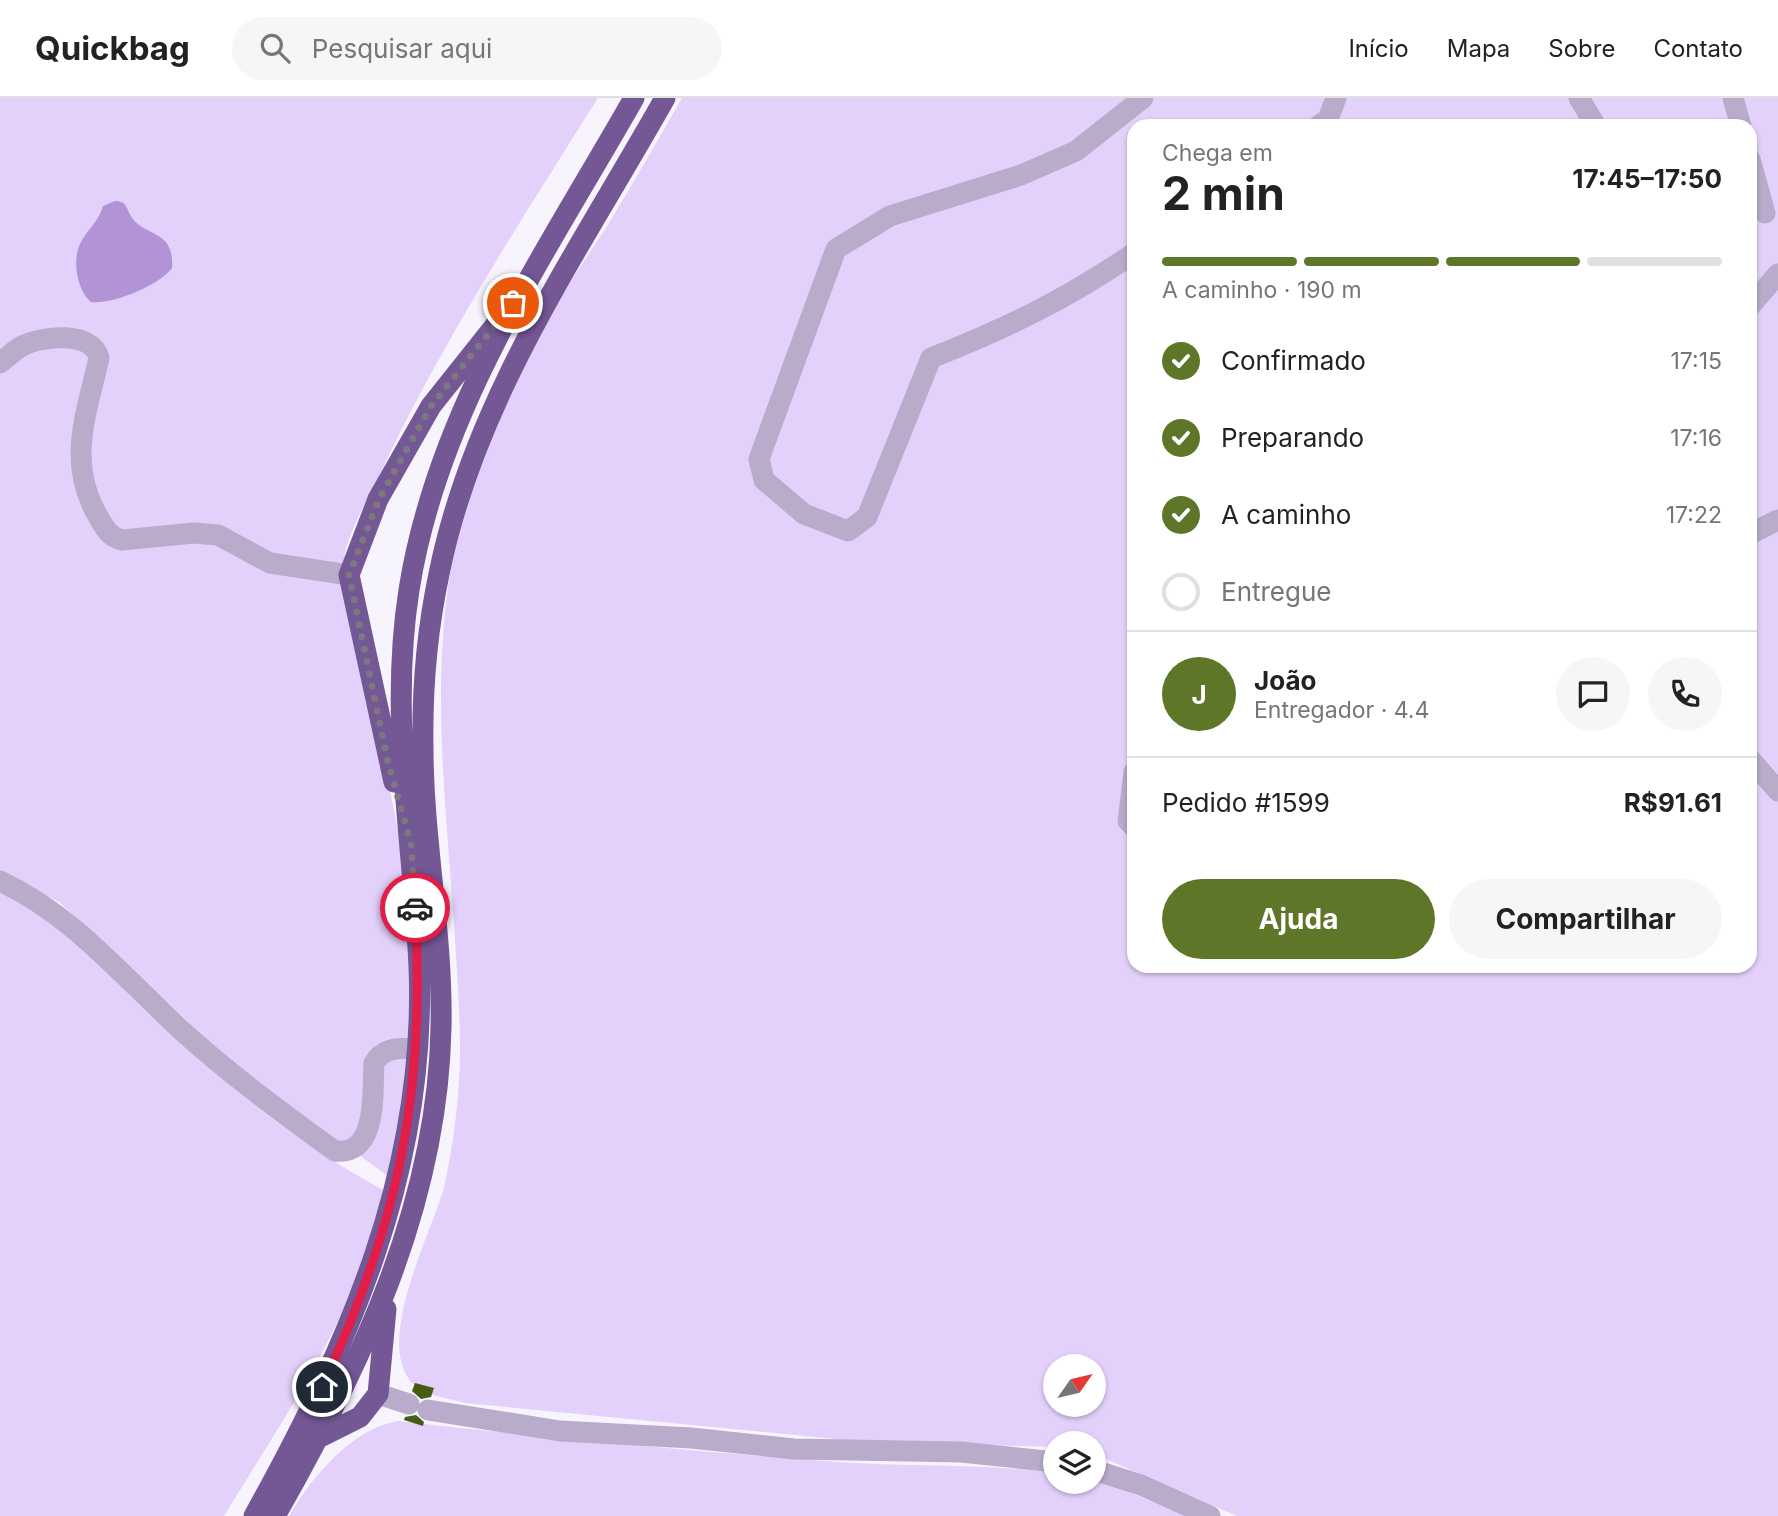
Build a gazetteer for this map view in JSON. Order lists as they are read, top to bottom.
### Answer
{
  "north": "top right",
  "page": {
    "header": "Quickbag",
    "search": "Pesquisar aqui",
    "nav": [
      "Início",
      "Mapa",
      "Sobre",
      "Contato"
    ],
    "heading": ["2 min", "Chega em", "17:45–17:50"],
    "panel": [
      "João",
      "Entregador · 4.4",
      "Pedido #1599",
      "R$91.61"
    ],
    "bar": "A caminho · 190 m",
    "list": [
      ["Confirmado", "17:15"],
      ["Preparando", "17:16"],
      ["A caminho", "17:22"],
      "Entregue"
    ],
    "round": "J",
    "buttons": ["Ajuda", "Compartilhar"]
  }
}
